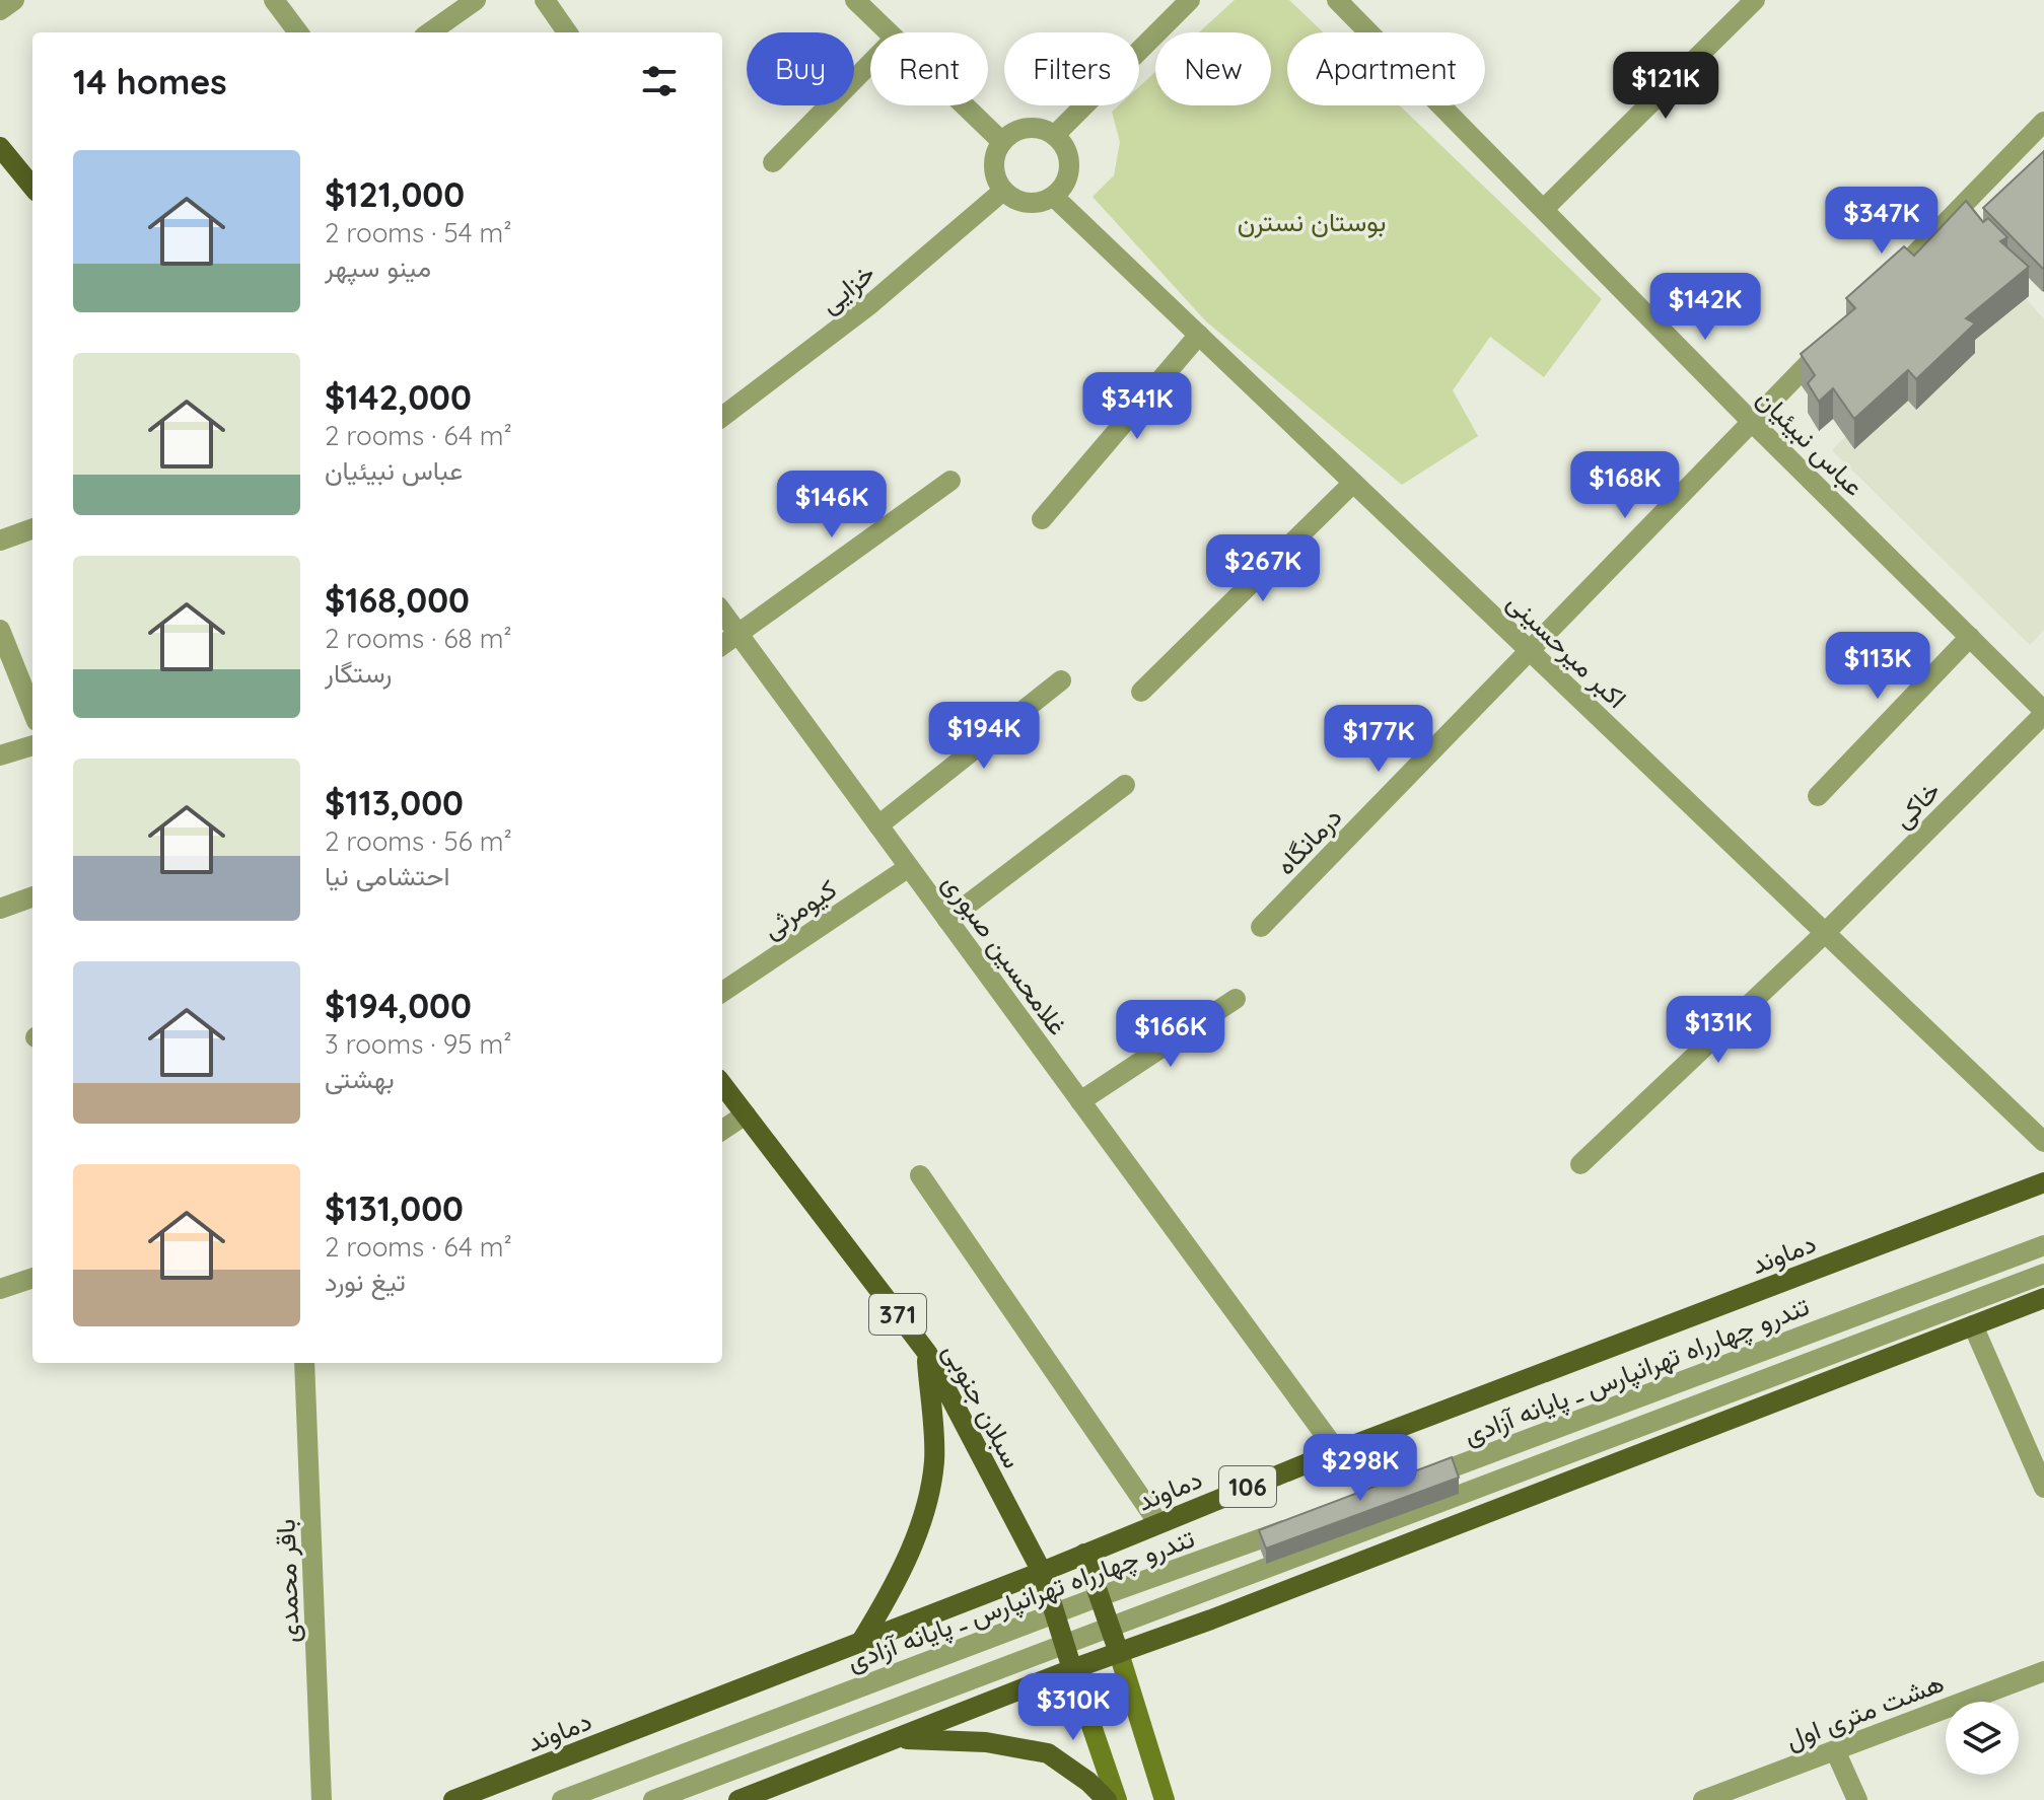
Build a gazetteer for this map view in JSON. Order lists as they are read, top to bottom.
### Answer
{
  "streets": {
    "main road": [
      "دماوند",
      "371",
      "سبلان جنوبی",
      "106"
    ],
    "street": [
      "خزایی",
      "عباس نبیئیان",
      "اکبر میرحسینی",
      "خاکی",
      "درمانگاه",
      "کیومرثی",
      "غلامحسین صبوری",
      "تندرو چهارراه تهرانپارس ـ پایانه آزادی",
      "باقر محمدی",
      "هشت متری اول"
    ]
  },
  "crossings": [
    ["خزایی", "اکبر میرحسینی"],
    ["عباس نبیئیان", "خاکی"],
    ["عباس نبیئیان", "درمانگاه"],
    ["اکبر میرحسینی", "خاکی"],
    ["اکبر میرحسینی", "درمانگاه"],
    ["کیومرثی", "غلامحسین صبوری"],
    ["غلامحسین صبوری", "دماوند"],
    ["دماوند", "سبلان جنوبی"],
    ["تندرو چهارراه تهرانپارس ـ پایانه آزادی", "سبلان جنوبی"]
  ],
  "parks": ["بوستان نسترن"],
  "page": {
    "chip": [
      "Buy",
      "Rent",
      "Filters",
      "New",
      "Apartment"
    ],
    "heading": "14 homes",
    "price": [
      "$121K",
      "$347K",
      "$142K",
      "$341K",
      "$168K",
      "$146K",
      "$267K",
      "$113K",
      "$194K",
      "$177K",
      "$131K",
      "$166K",
      "$298K",
      "$310K"
    ],
    "list": [
      {
        "name": "$121,000",
        "note": "2 rooms · 54 m² · مینو سپهر"
      },
      {
        "name": "$142,000",
        "note": "2 rooms · 64 m² · عباس نبیئیان"
      },
      {
        "name": "$168,000",
        "note": "2 rooms · 68 m² · رستگار"
      },
      {
        "name": "$113,000",
        "note": "2 rooms · 56 m² · احتشامی نیا"
      },
      {
        "name": "$194,000",
        "note": "3 rooms · 95 m² · بهشتی"
      },
      {
        "name": "$131,000",
        "note": "2 rooms · 64 m² · تیغ نورد"
      }
    ]
  }
}
